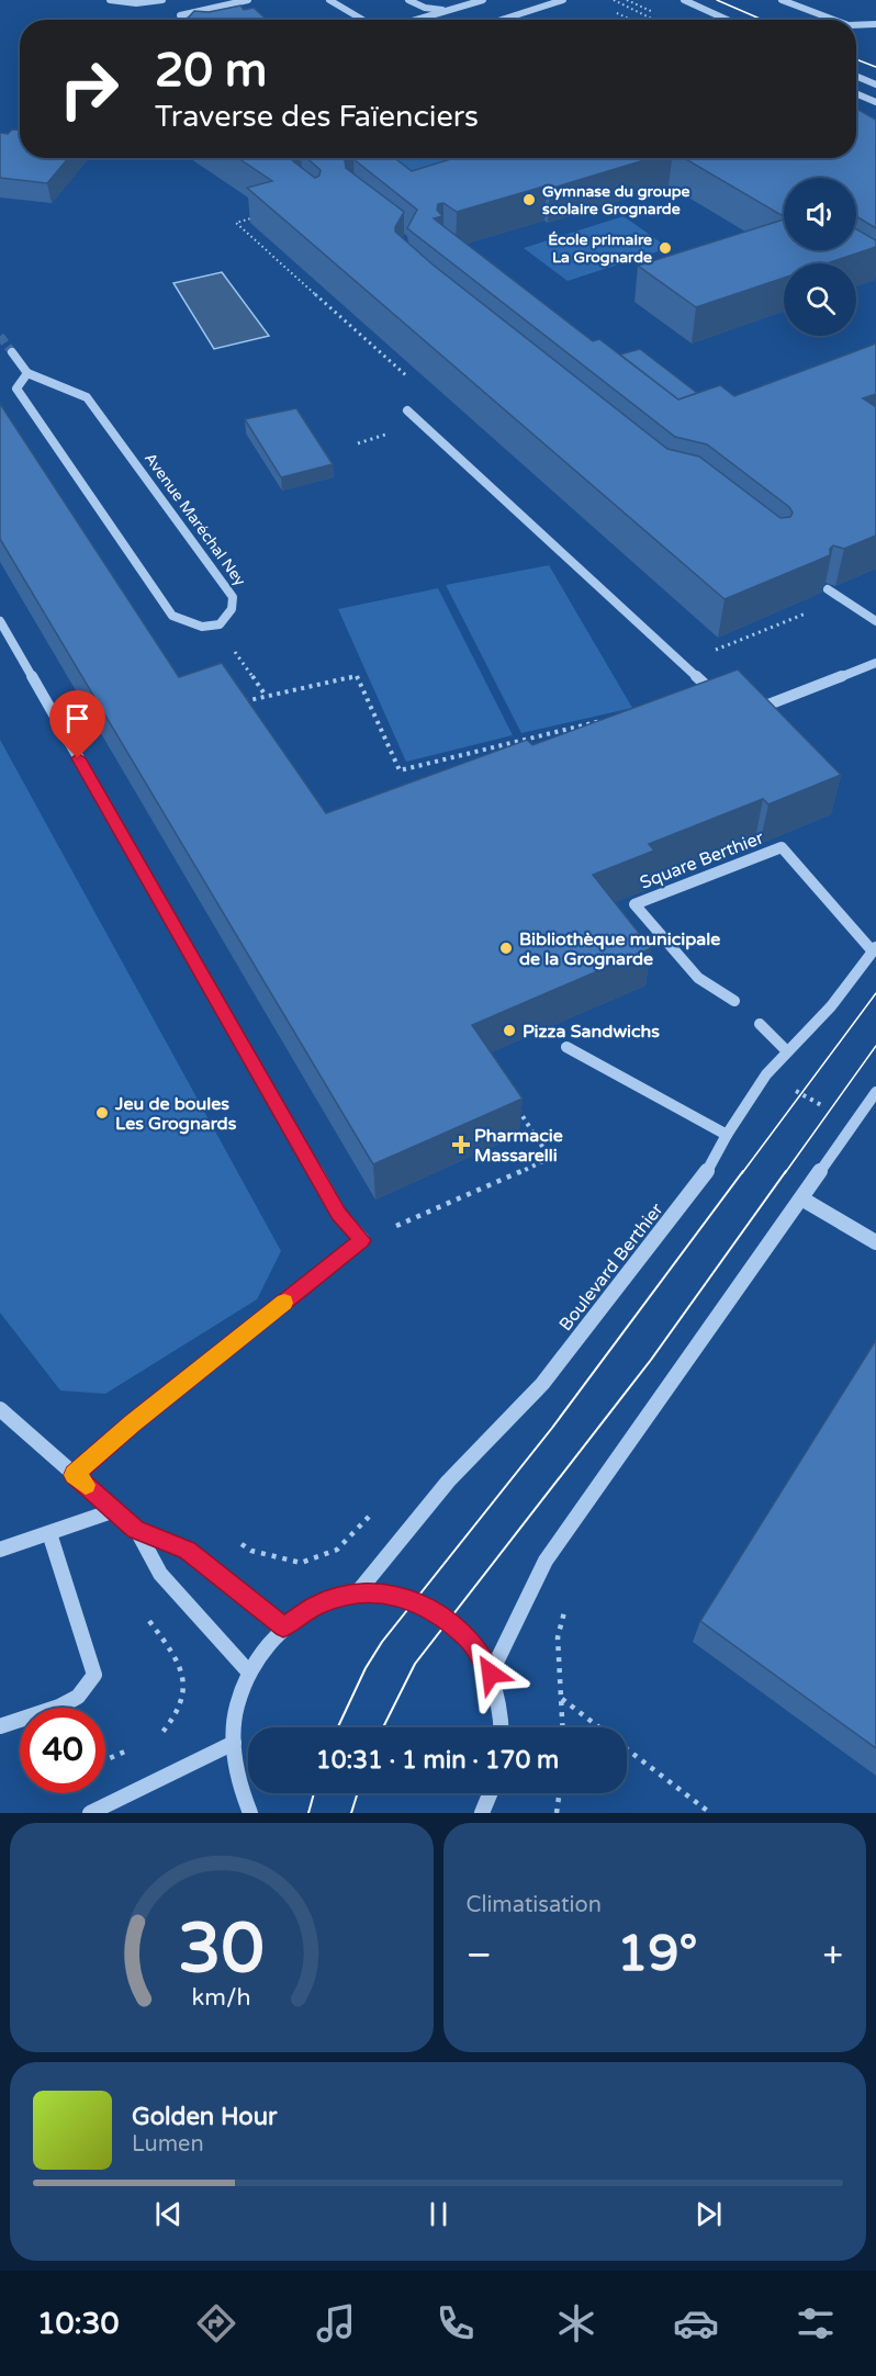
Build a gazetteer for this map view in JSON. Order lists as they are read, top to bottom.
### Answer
{
  "streets": {
    "street": ["Avenue Maréchal Ney", "Square Berthier", "Boulevard Berthier"]
  },
  "crossings": [
    ["Square Berthier", "Boulevard Berthier"]
  ],
  "places": {
    "other": [
      "Gymnase du groupe scolaire Grognarde",
      "École primaire La Grognarde",
      "Bibliothèque municipale de la Grognarde",
      "Pizza Sandwichs",
      "Jeu de boules Les Grognards"
    ],
    "health": ["Pharmacie Massarelli"]
  },
  "page": {
    "turn": ["20 m", "Traverse des Faïenciers"],
    "limit": "40",
    "trip": "10:31 · 1 min · 170 m",
    "tile": "Climatisation",
    "heat": ["−", "19°", "+"],
    "song": ["Golden Hour", "Lumen"],
    "tabs": "10:30",
    "gauge": ["30", "km/h"]
  }
}
